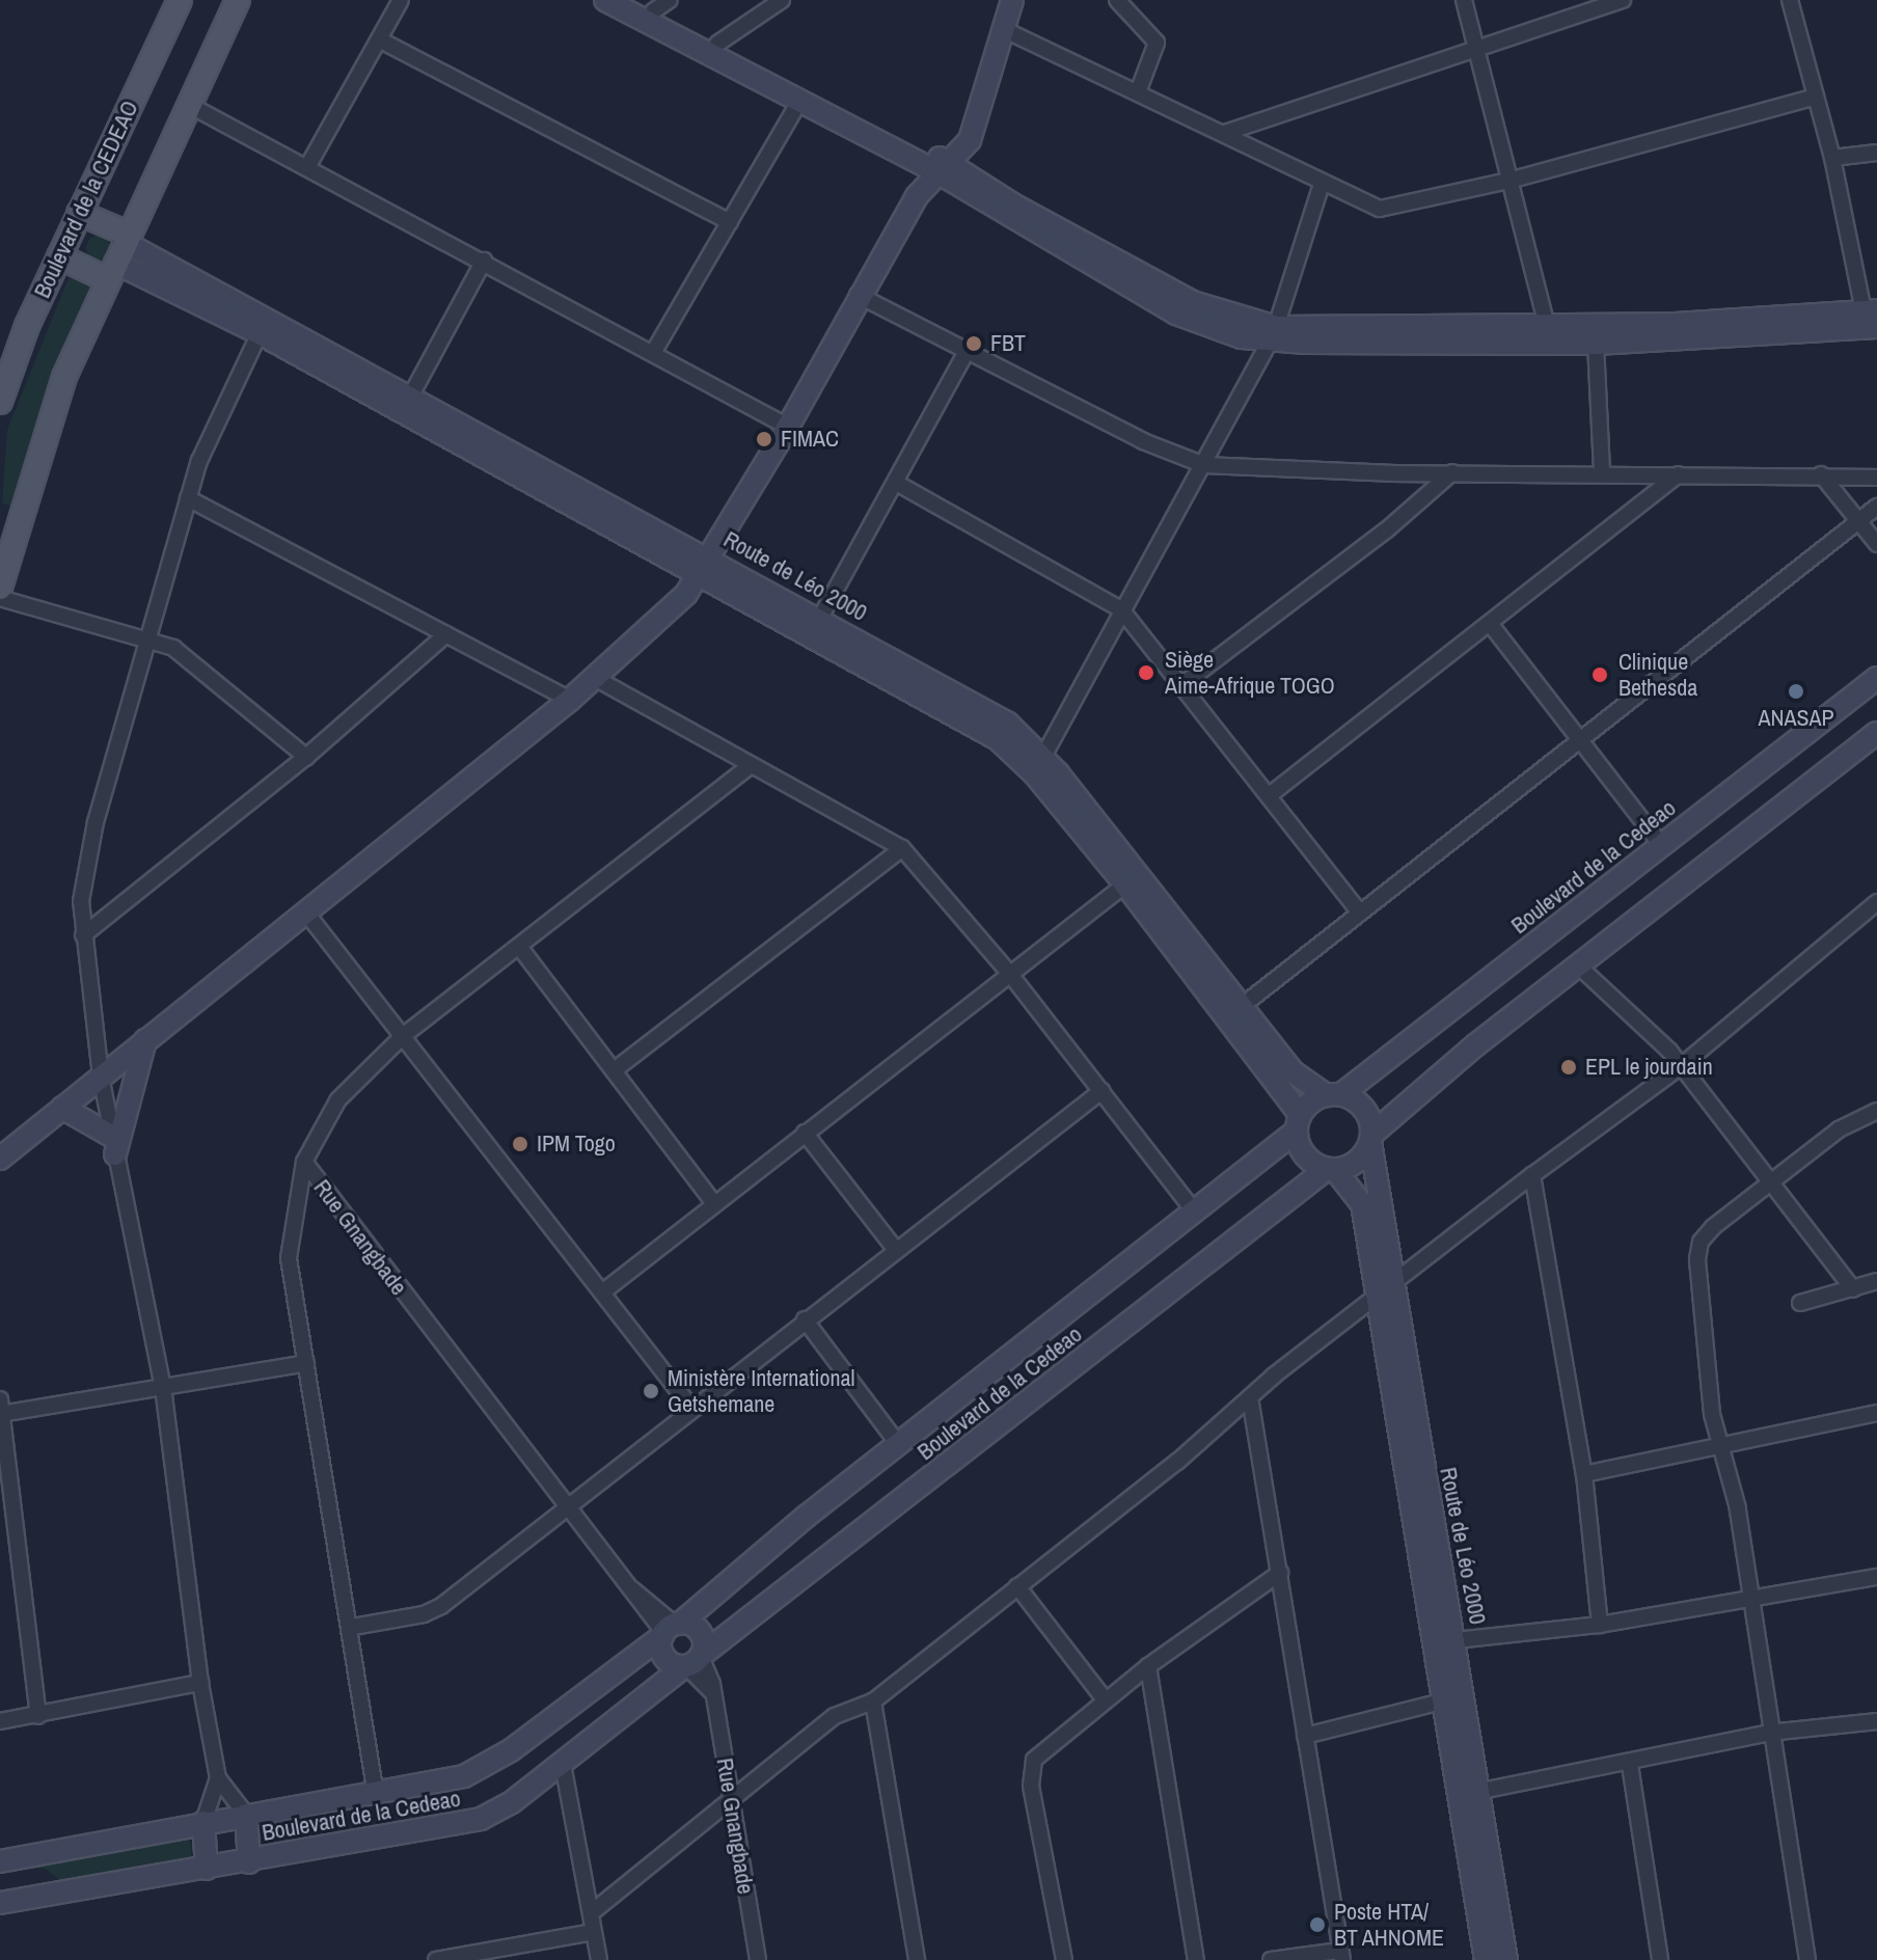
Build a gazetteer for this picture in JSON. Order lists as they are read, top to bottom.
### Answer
{
  "streets": {
    "main road": ["Boulevard de la CEDEAO", "Route de Léo 2000", "Boulevard de la Cedeao"],
    "street": ["Rue Gnangbade"]
  },
  "crossings": [
    ["Route de Léo 2000", "Boulevard de la Cedeao"],
    ["Boulevard de la Cedeao", "Rue Gnangbade"]
  ],
  "places": [
    "FBT",
    "FIMAC",
    "Siège Aime-Afrique TOGO",
    "Clinique Bethesda",
    "ANASAP",
    "EPL le jourdain",
    "IPM Togo",
    "Ministère International Getshemane",
    "Poste HTA/ BT AHNOME"
  ]
}
